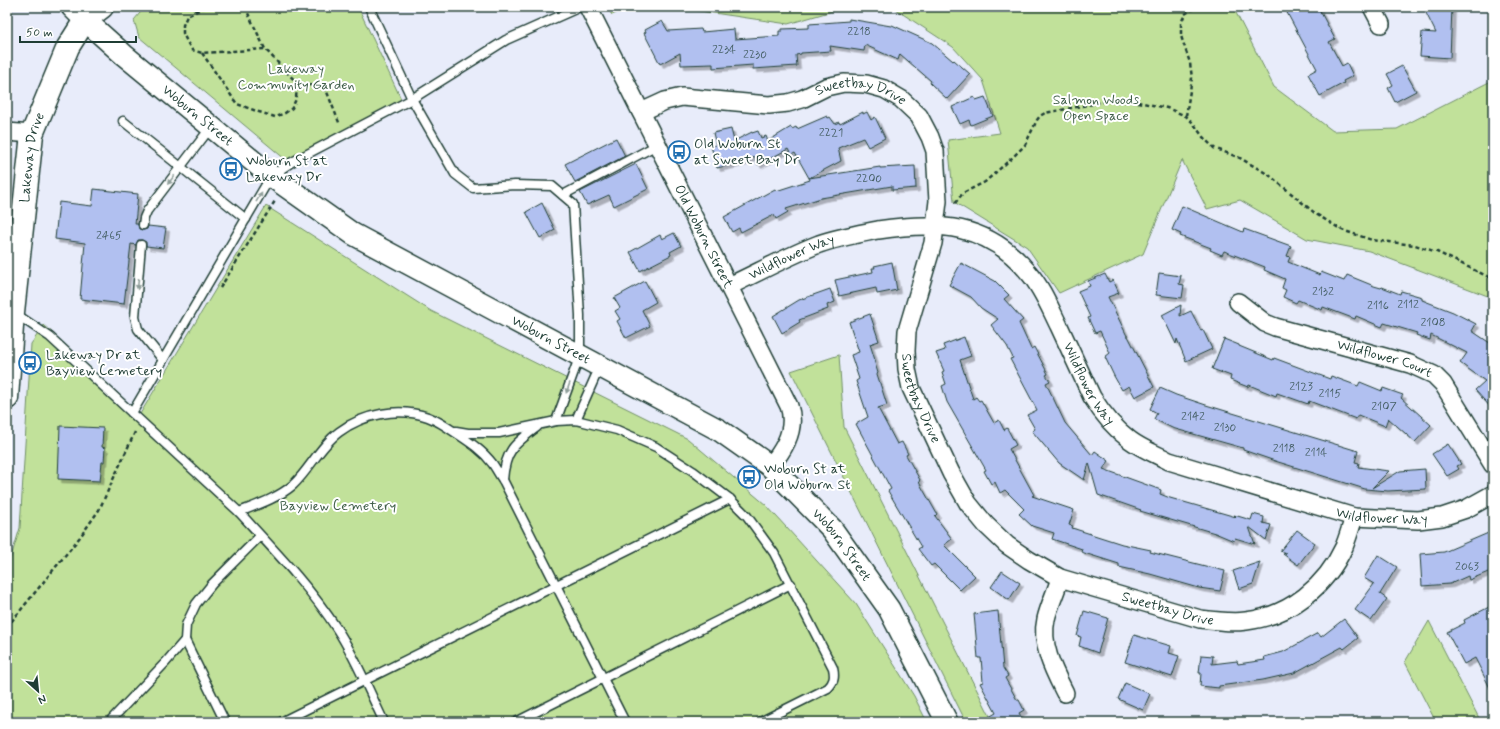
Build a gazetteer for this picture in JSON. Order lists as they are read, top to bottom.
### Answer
{
  "streets": {
    "main road": ["Lakeway Drive"],
    "street": [
      "Sweetbay Drive",
      "Woburn Street",
      "Old Woburn Street",
      "Wildflower Way",
      "Wildflower Court"
    ]
  },
  "crossings": [
    ["Sweetbay Drive", "Old Woburn Street"],
    ["Sweetbay Drive", "Wildflower Way"],
    ["Woburn Street", "Lakeway Drive"],
    ["Woburn Street", "Old Woburn Street"],
    ["Old Woburn Street", "Wildflower Way"]
  ],
  "parks": ["Lakeway Community Garden", "Salmon Woods Open Space", "Bayview Cemetery"],
  "places": {
    "bus stop": [
      "Old Woburn St at Sweet Bay Dr",
      "Woburn St at Lakeway Dr",
      "Lakeway Dr at Bayview Cemetery",
      "Woburn St at Old Woburn St"
    ]
  },
  "house_numbers": [
    "2218",
    "2234",
    "2230",
    "2221",
    "2200",
    "2465",
    "2132",
    "2112",
    "2116",
    "2108",
    "2123",
    "2115",
    "2107",
    "2142",
    "2130",
    "2118",
    "2114",
    "2063"
  ],
  "scale_bar": "50 m",
  "north": "bottom right"
}
